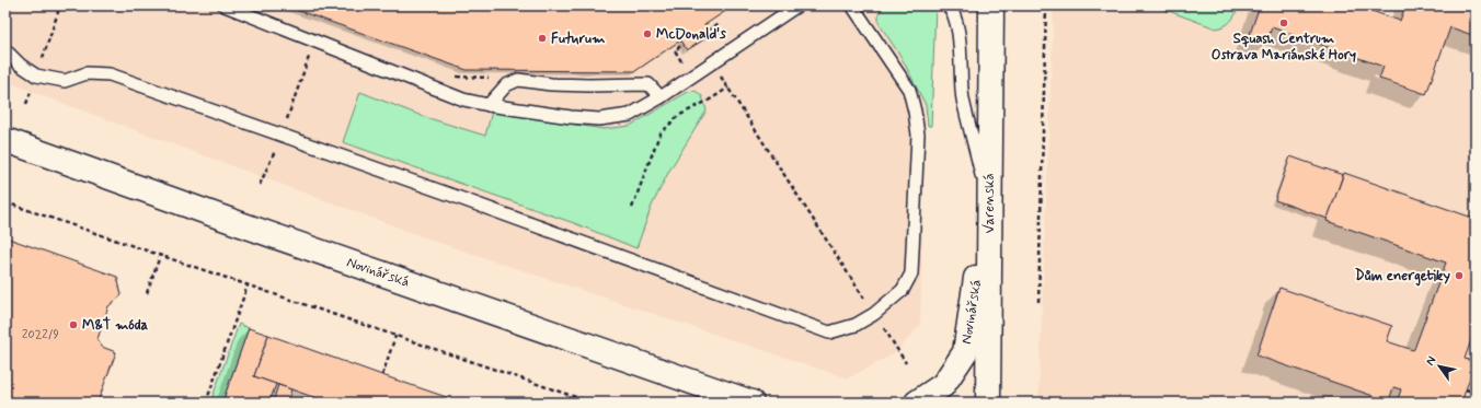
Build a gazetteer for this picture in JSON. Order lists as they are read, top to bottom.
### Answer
{
  "streets": {
    "street": ["Varenská", "Novinářská"]
  },
  "crossings": [
    ["Varenská", "Novinářská"]
  ],
  "places": [
    "Squash Centrum Ostrava Mariánské Hory",
    "McDonald's",
    "Futurum",
    "Dům energetiky",
    "M&T móda"
  ],
  "house_numbers": ["2022/9"],
  "north": "top left"
}
